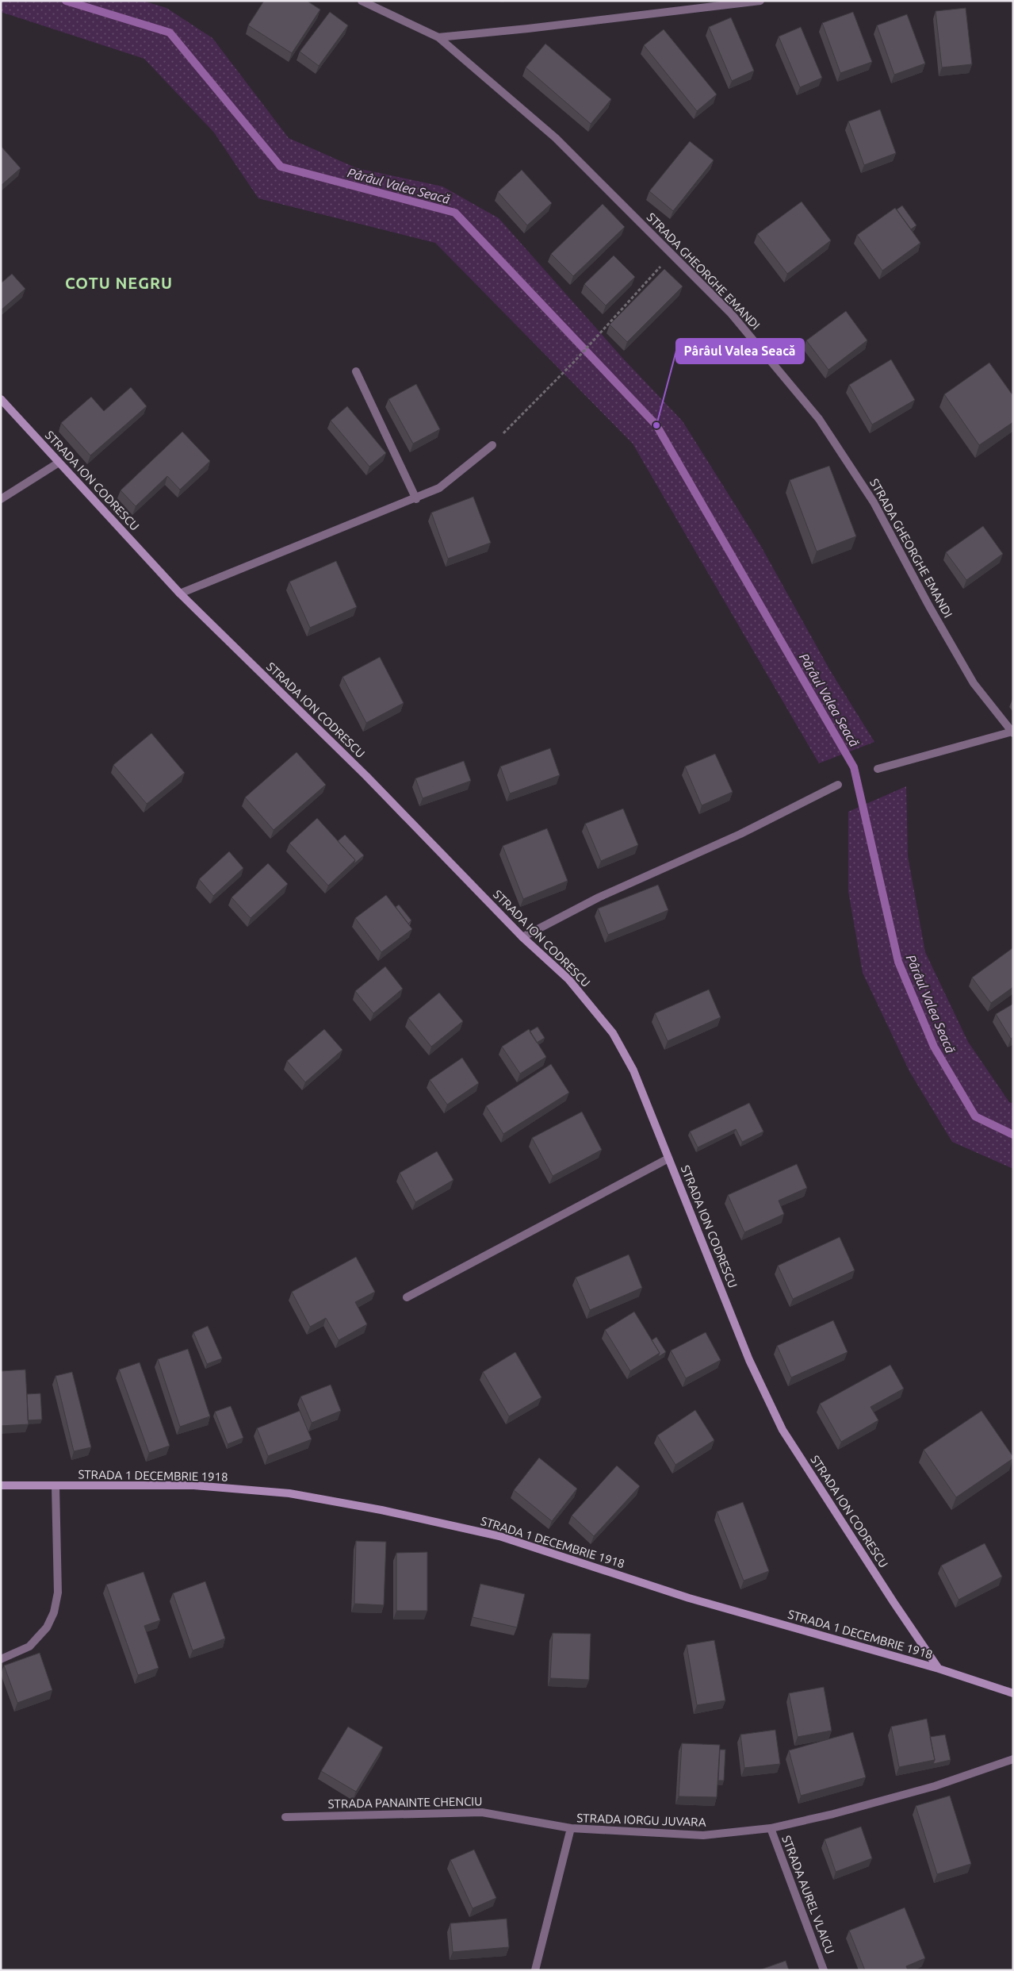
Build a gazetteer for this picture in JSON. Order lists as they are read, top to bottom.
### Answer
{
  "streets": {
    "main road": ["STRADA ION CODRESCU", "STRADA 1 DECEMBRIE 1918"],
    "street": [
      "STRADA GHEORGHE EMANDI",
      "STRADA PANAINTE CHENCIU",
      "STRADA IORGU JUVARA",
      "STRADA AUREL VLAICU"
    ]
  },
  "crossings": [
    ["STRADA ION CODRESCU", "STRADA 1 DECEMBRIE 1918"],
    ["STRADA PANAINTE CHENCIU", "STRADA IORGU JUVARA"],
    ["STRADA IORGU JUVARA", "STRADA AUREL VLAICU"]
  ],
  "districts": ["COTU NEGRU"],
  "water": ["Pârâul Valea Seacă"],
  "places": ["Pârâul Valea Seacă"]
}
